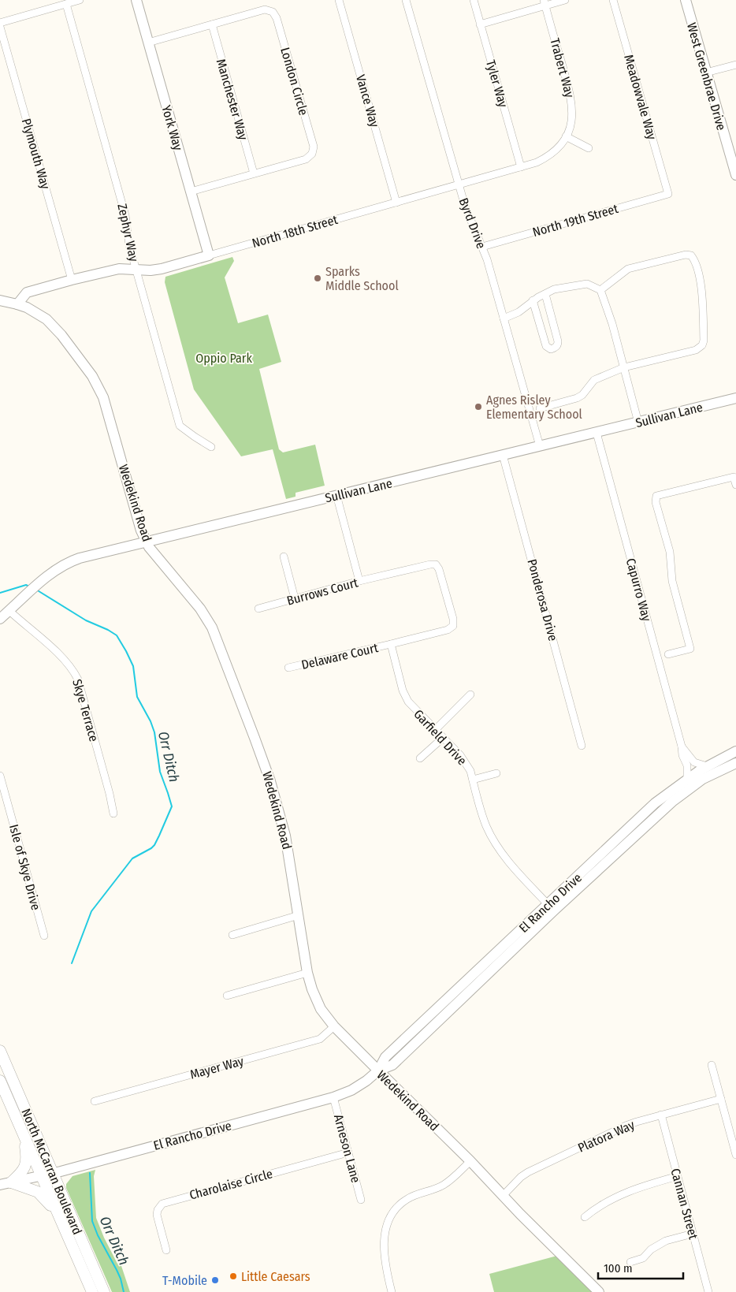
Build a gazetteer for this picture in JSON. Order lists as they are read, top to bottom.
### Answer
{
  "streets": {
    "main road": ["North McCarran Boulevard"],
    "street": [
      "Trabert Way",
      "West Greenbrae Drive",
      "London Circle",
      "Tyler Way",
      "Meadowvale Way",
      "Manchester Way",
      "Vance Way",
      "York Way",
      "Plymouth Way",
      "North 19th Street",
      "Byrd Drive",
      "North 18th Street",
      "Zephyr Way",
      "Sullivan Lane",
      "Wedekind Road",
      "Capurro Way",
      "Burrows Court",
      "Ponderosa Drive",
      "Delaware Court",
      "Skye Terrace",
      "Garfield Drive",
      "Isle of Skye Drive",
      "El Rancho Drive",
      "Mayer Way",
      "Platora Way",
      "Arneson Lane",
      "Charolaise Circle",
      "Cannan Street"
    ]
  },
  "crossings": [
    ["Trabert Way", "North 18th Street"],
    ["London Circle", "Manchester Way"],
    ["London Circle", "York Way"],
    ["Tyler Way", "North 18th Street"],
    ["Meadowvale Way", "North 19th Street"],
    ["Vance Way", "North 18th Street"],
    ["York Way", "North 18th Street"],
    ["Plymouth Way", "North 18th Street"],
    ["North 19th Street", "Byrd Drive"],
    ["Byrd Drive", "North 18th Street"],
    ["Byrd Drive", "Sullivan Lane"],
    ["North 18th Street", "Zephyr Way"],
    ["North 18th Street", "Wedekind Road"],
    ["Sullivan Lane", "Wedekind Road"],
    ["Sullivan Lane", "Capurro Way"],
    ["Sullivan Lane", "Ponderosa Drive"],
    ["Sullivan Lane", "Skye Terrace"],
    ["Wedekind Road", "El Rancho Drive"],
    ["Wedekind Road", "Mayer Way"],
    ["Wedekind Road", "Platora Way"],
    ["Capurro Way", "El Rancho Drive"],
    ["Burrows Court", "Delaware Court"],
    ["Burrows Court", "Garfield Drive"],
    ["Delaware Court", "Garfield Drive"],
    ["Garfield Drive", "El Rancho Drive"],
    ["El Rancho Drive", "Arneson Lane"],
    ["El Rancho Drive", "North McCarran Boulevard"],
    ["Platora Way", "Cannan Street"],
    ["Arneson Lane", "Charolaise Circle"]
  ],
  "water": ["Orr Ditch"],
  "parks": ["Oppio Park"],
  "places": [
    "Sparks Middle School",
    "Agnes Risley Elementary School",
    "Little Caesars",
    "T-Mobile"
  ],
  "scale_bar": "100 m"
}
